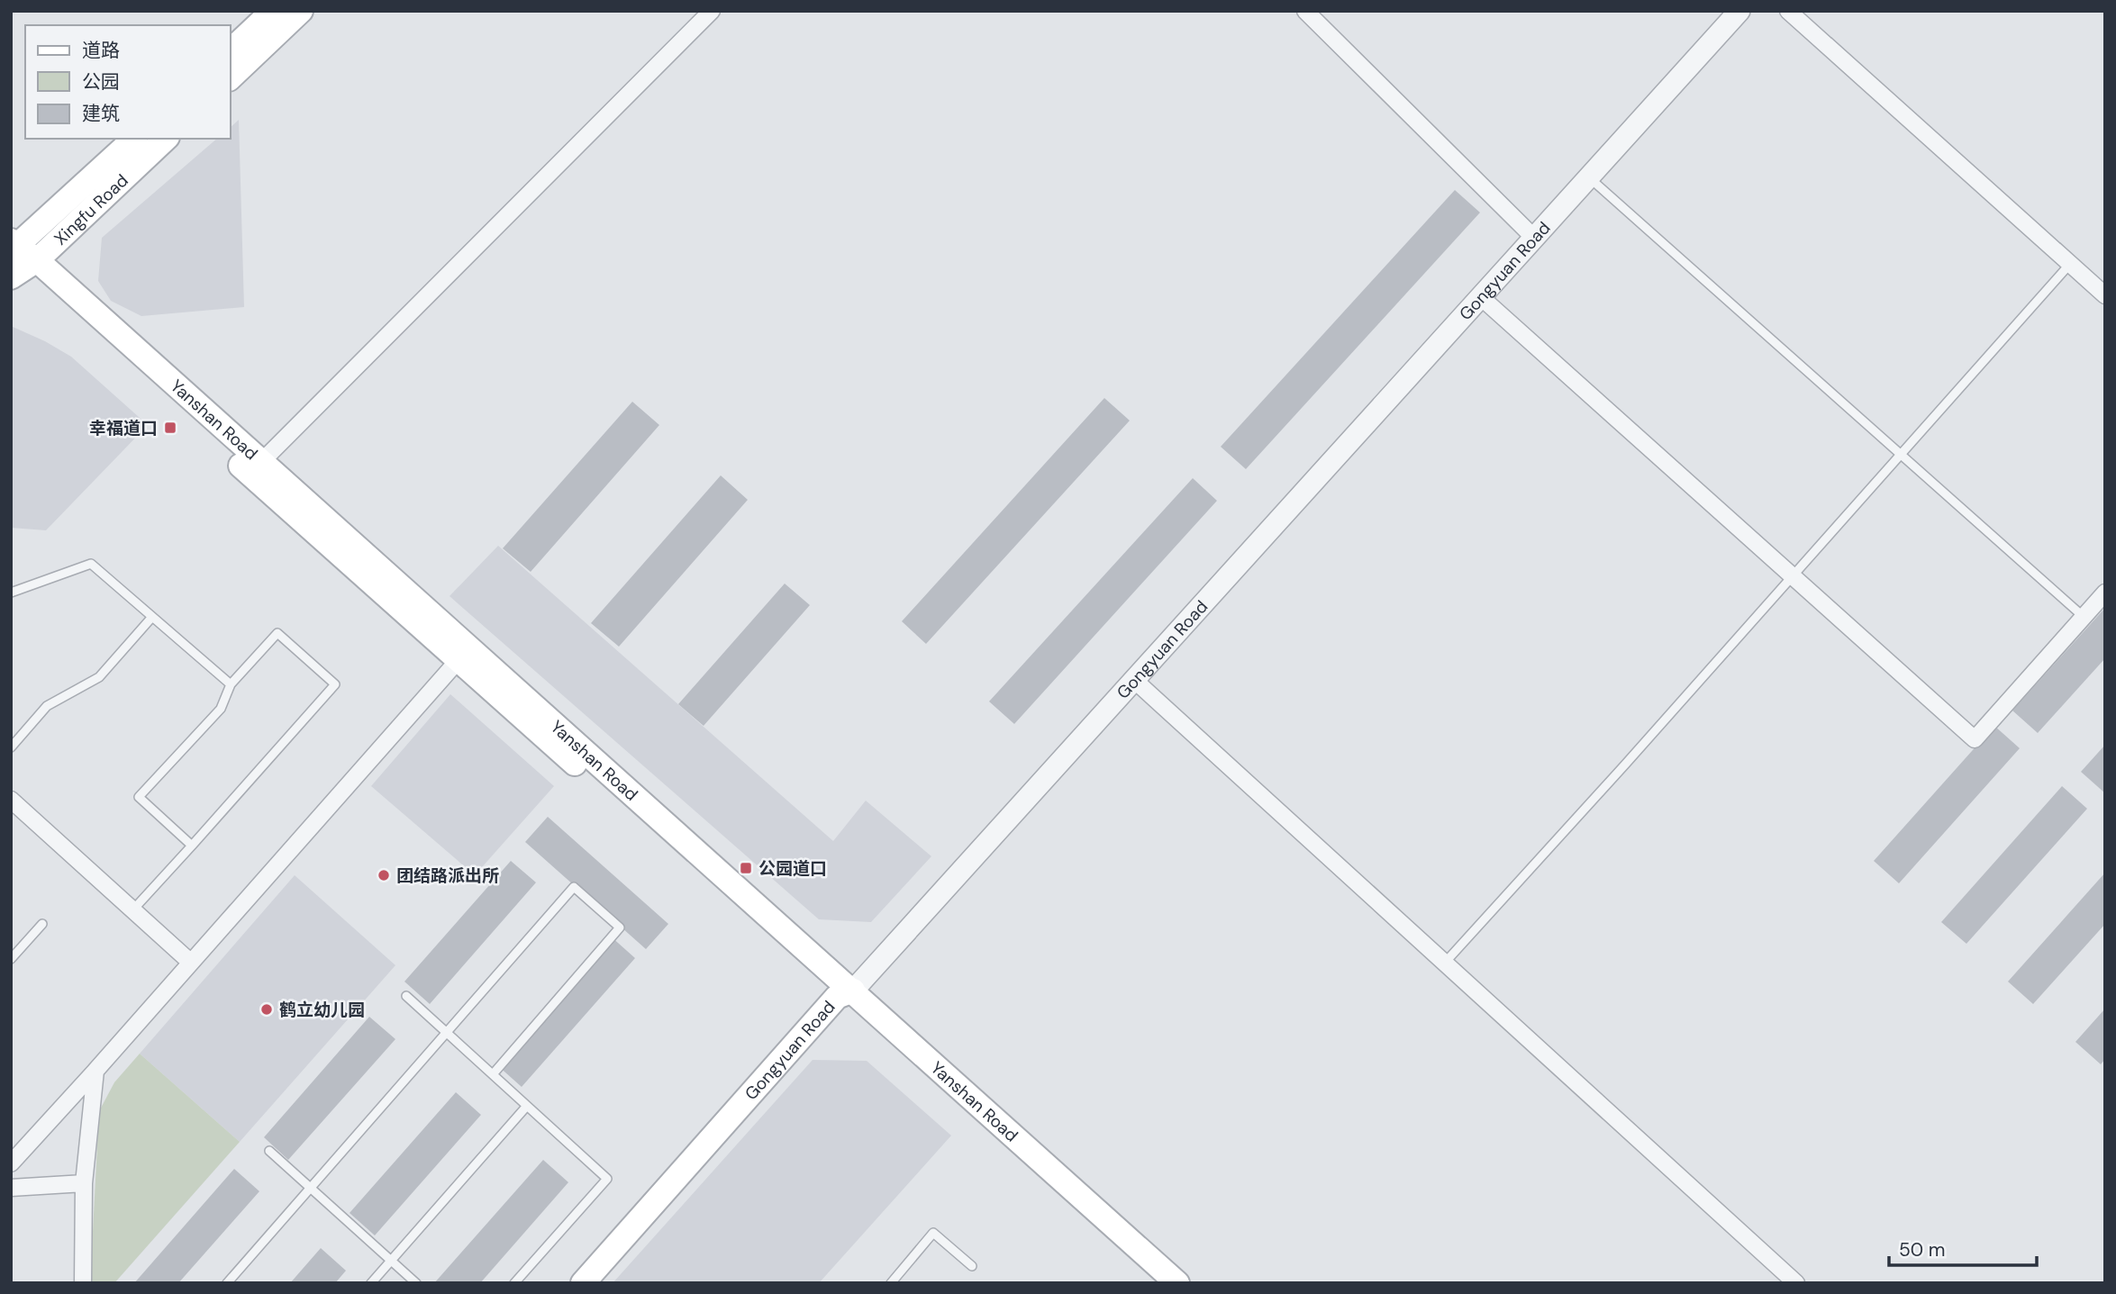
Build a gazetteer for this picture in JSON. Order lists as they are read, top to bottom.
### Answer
{
  "streets": {
    "main road": ["Xingfu Road", "Gongyuan Road", "Yanshan Road"]
  },
  "crossings": [
    ["Xingfu Road", "Yanshan Road"],
    ["Gongyuan Road", "Yanshan Road"]
  ],
  "places": {
    "transit": ["幸福道口", "公园道口"],
    "other": ["团结路派出所", "鹤立幼儿园"]
  },
  "legend": ["道路", "公园", "建筑"],
  "scale_bar": "50 m"
}
